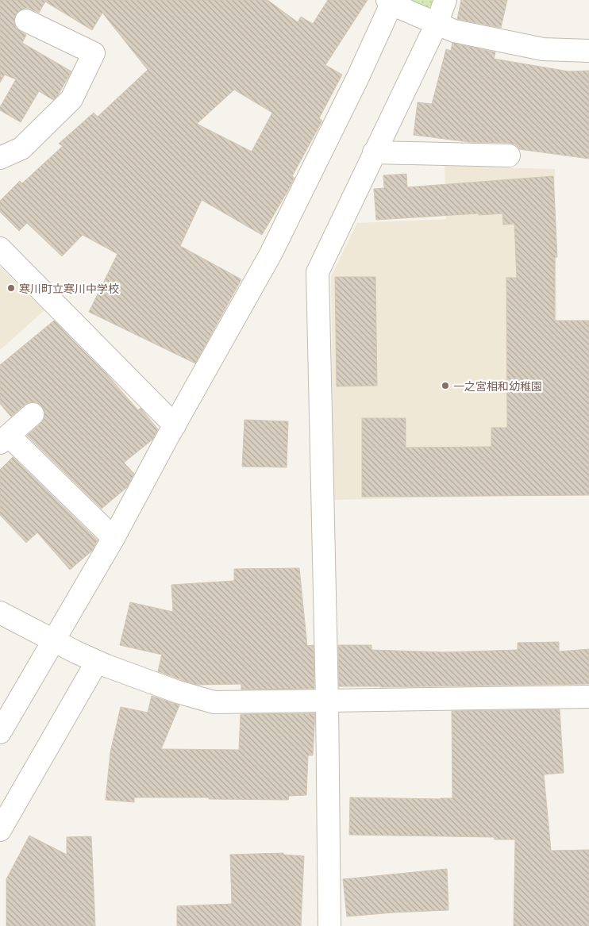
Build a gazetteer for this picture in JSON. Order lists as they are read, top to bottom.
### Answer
{
  "places": ["寒川町立寒川中学校", "一之宮相和幼稚園"]
}
